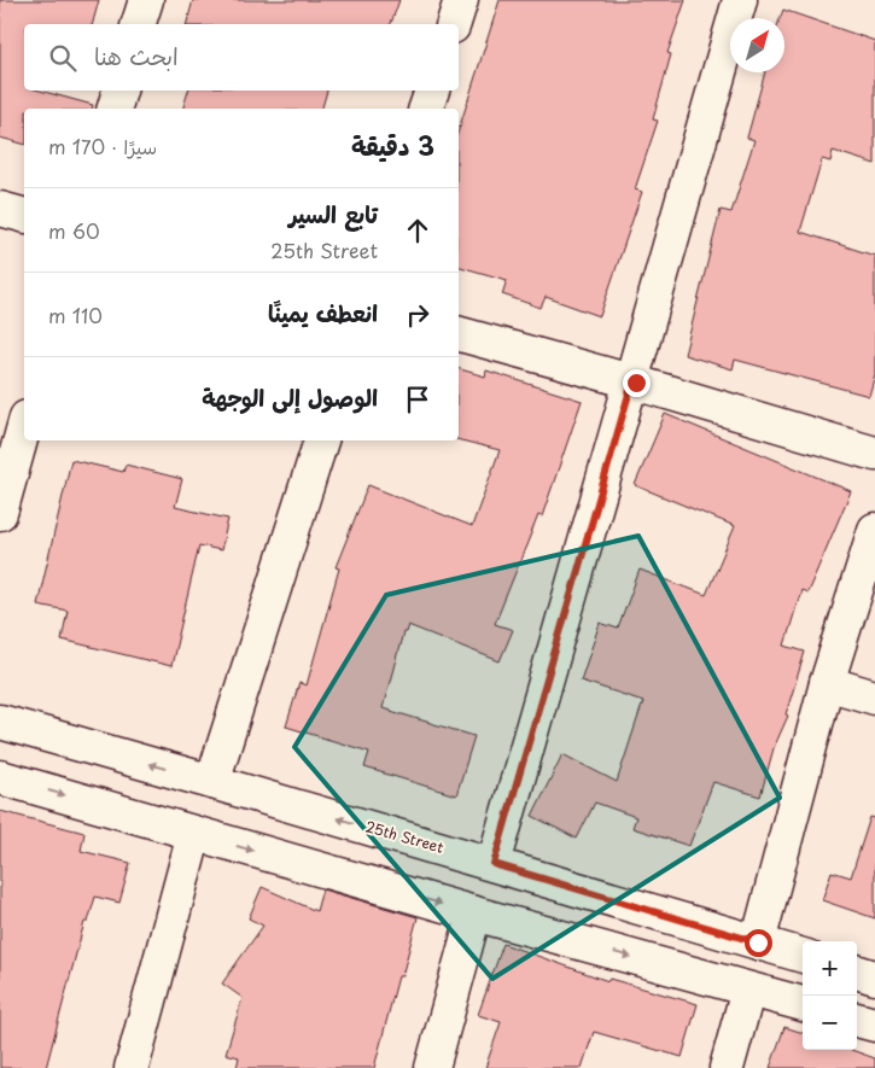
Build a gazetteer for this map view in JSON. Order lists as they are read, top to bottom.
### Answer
{
  "streets": {
    "street": ["25th Street"]
  },
  "north": "top right",
  "page": {
    "search": "ابحث هنا",
    "heading": ["3 دقيقة", "سيرًا · 170 m"],
    "list": [
      ["تابع السير", "25th Street", "60 m"],
      ["انعطف يمينًا", "110 m"],
      "الوصول إلى الوجهة"
    ],
    "map_buttons": ["+", "−"]
  }
}
